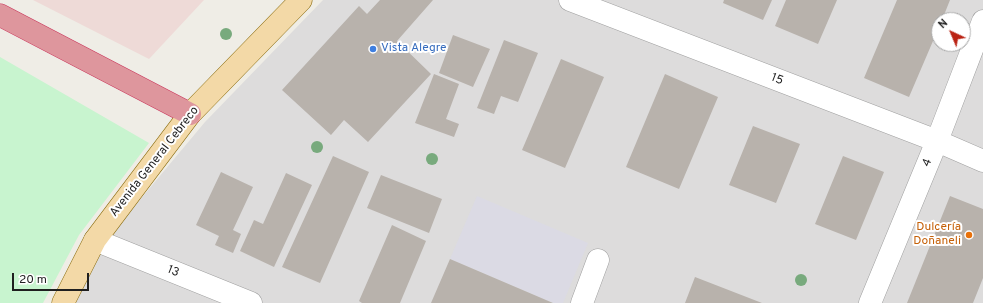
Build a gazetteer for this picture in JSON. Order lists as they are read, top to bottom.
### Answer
{
  "streets": {
    "main road": ["Avenida General Cebreco"],
    "street": ["15", "4", "13"]
  },
  "crossings": [
    ["15", "4"],
    ["Avenida General Cebreco", "13"]
  ],
  "places": ["Vista Alegre", "Dulcería Doñaneli"],
  "scale_bar": "20 m",
  "north": "top left"
}
